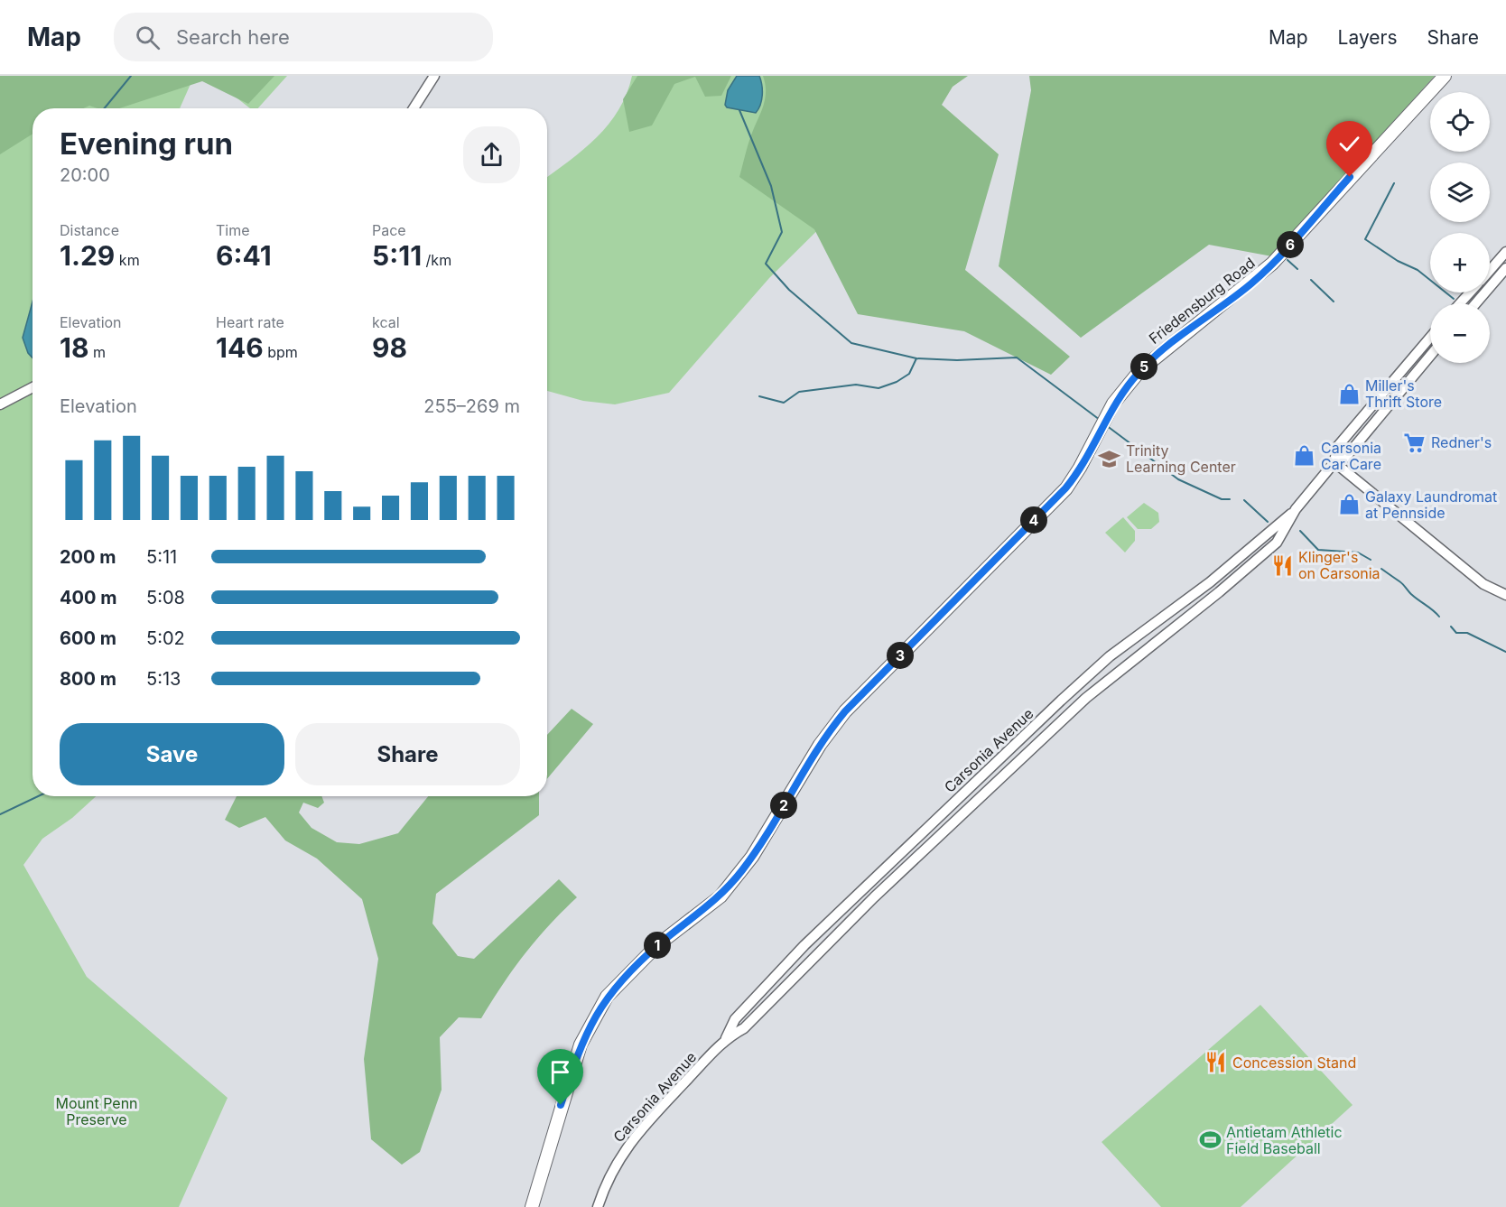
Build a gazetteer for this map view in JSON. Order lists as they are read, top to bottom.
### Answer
{
  "streets": {
    "main road": ["Friedensburg Road"],
    "street": ["Carsonia Avenue"]
  },
  "parks": ["Mount Penn Preserve"],
  "places": {
    "shop": ["Miller's Thrift Store", "Carsonia Car Care", "Galaxy Laundromat at Pennside"],
    "supermarket": ["Redner's"],
    "school or university": ["Trinity Learning Center"],
    "restaurant": ["Klinger's on Carsonia", "Concession Stand"],
    "sports": ["Antietam Athletic Field Baseball"]
  },
  "page": {
    "header": "Map",
    "search": "Search here",
    "nav": ["Map", "Layers", "Share"],
    "map_buttons": ["+", "−"],
    "heading": ["Evening run", "20:00"],
    "stats": [
      ["Distance", "1.29 km"],
      ["Time", "6:41"],
      ["Pace", "5:11 /km"],
      ["Elevation", "18 m"],
      ["Heart rate", "146 bpm"],
      ["kcal", "98"]
    ],
    "pins": [
      "6",
      "5",
      "4",
      "3",
      "2",
      "1"
    ],
    "chart": ["Elevation", "255–269 m"],
    "list": [
      {
        "name": "200 m",
        "note": "5:11"
      },
      {
        "name": "400 m",
        "note": "5:08"
      },
      {
        "name": "600 m",
        "note": "5:02"
      },
      {
        "name": "800 m",
        "note": "5:13"
      }
    ],
    "buttons": ["Save", "Share"]
  }
}
